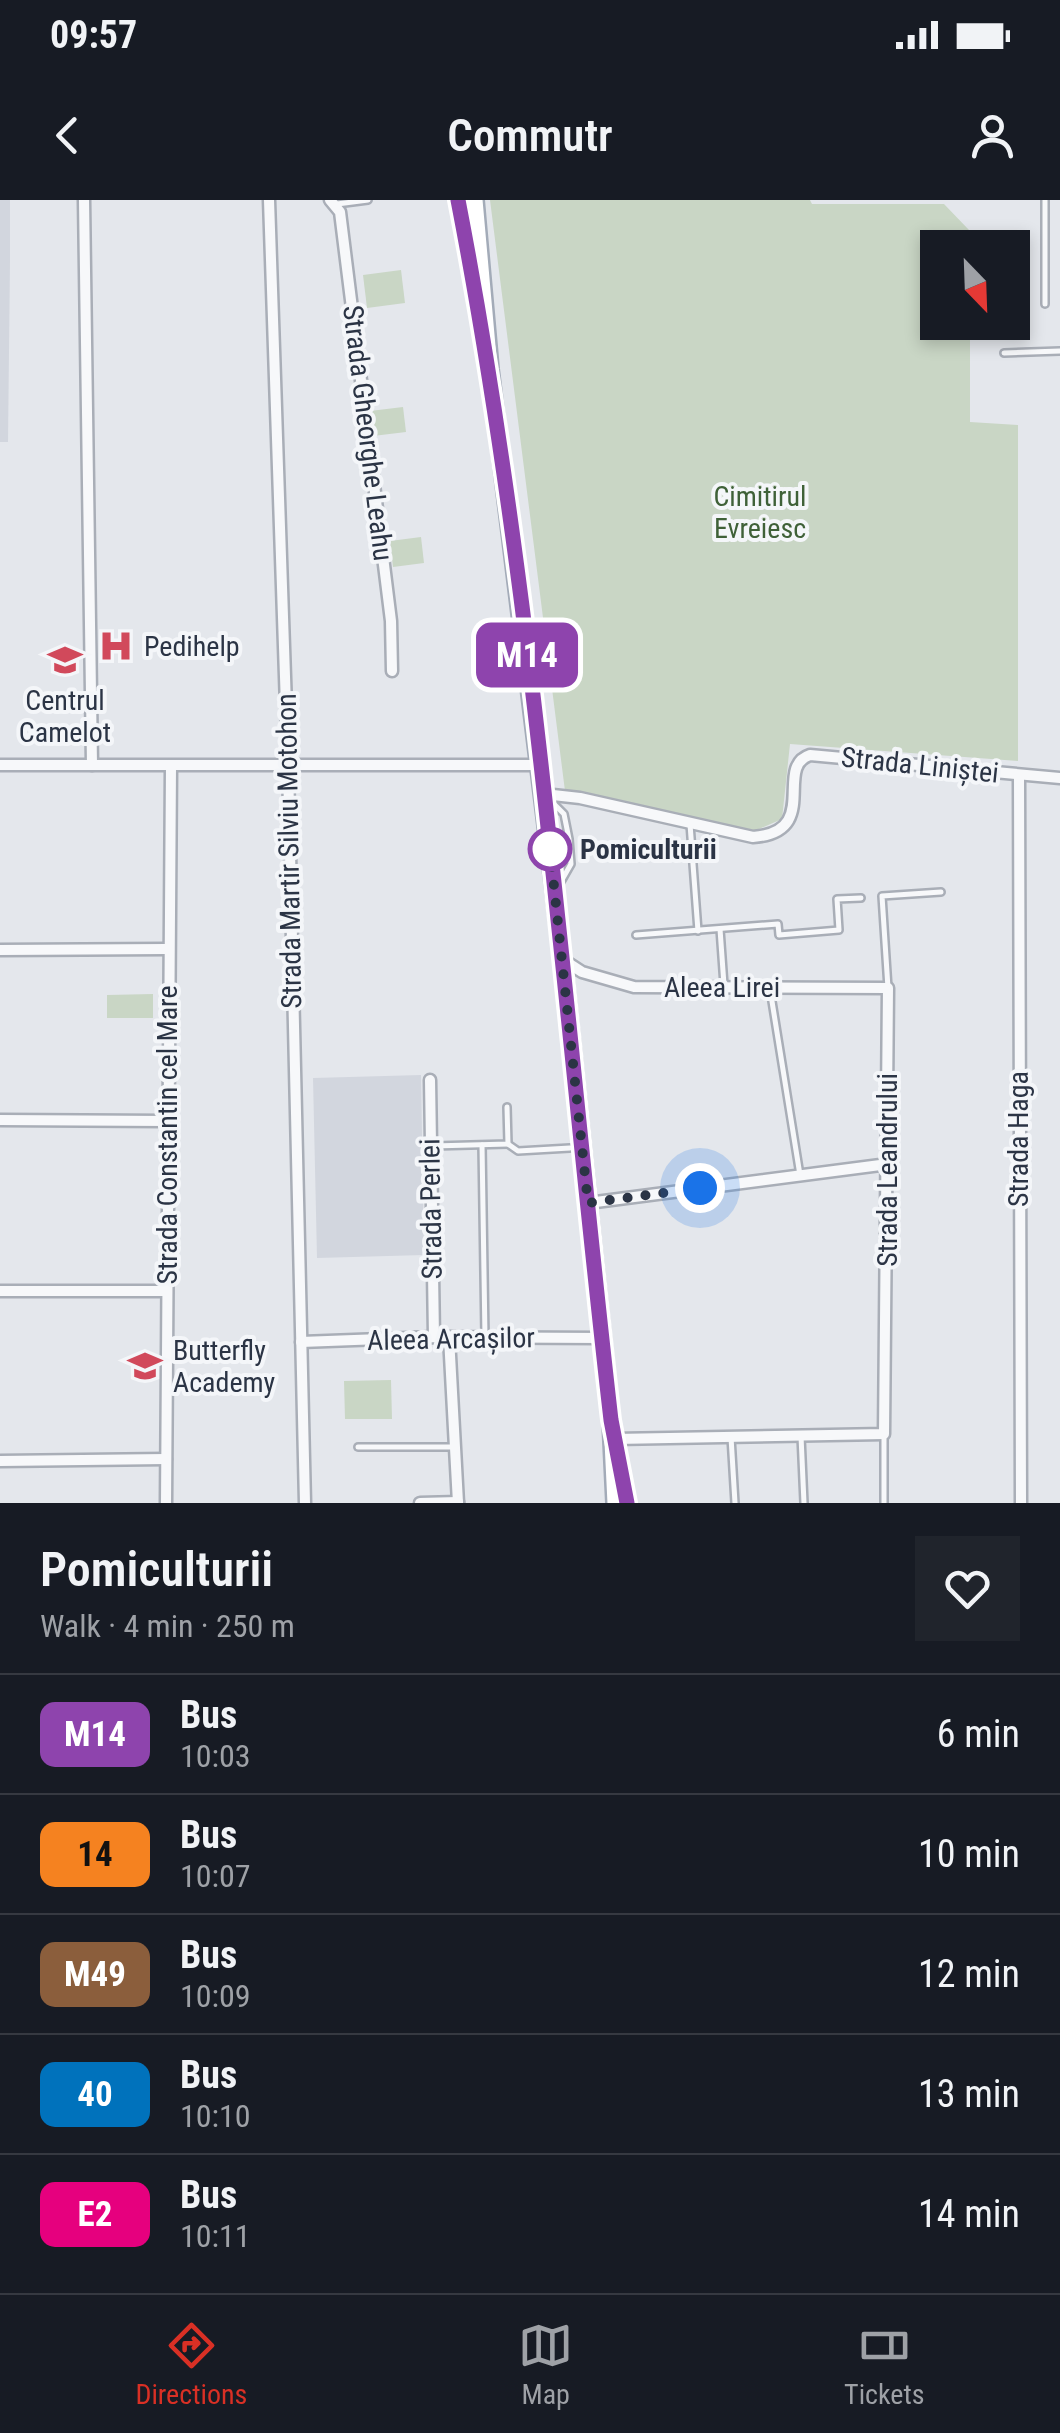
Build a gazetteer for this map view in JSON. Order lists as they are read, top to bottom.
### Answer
{
  "streets": {
    "street": [
      "Strada Gheorghe Leahu",
      "Strada Liniștei",
      "Strada Martir Silviu Motohon",
      "Aleea Lirei",
      "Strada Constantin cel Mare",
      "Strada Haga",
      "Strada Leandrului",
      "Strada Perlei",
      "Aleea Arcașilor"
    ]
  },
  "crossings": [
    ["Strada Liniștei", "Strada Haga"],
    ["Strada Martir Silviu Motohon", "Aleea Arcașilor"],
    ["Aleea Lirei", "Strada Leandrului"],
    ["Strada Perlei", "Aleea Arcașilor"]
  ],
  "parks": ["Cimitirul Evreiesc"],
  "places": {
    "hospital": ["Pedihelp"],
    "school or university": ["Centrul Camelot", "Butterfly Academy"],
    "other": ["Pomiculturii"]
  },
  "lines": ["bus line M14"],
  "north": "bottom right",
  "page": {
    "status": "09:57",
    "header": "Commutr",
    "on_map": "M14",
    "heading": ["Pomiculturii", "Walk · 4 min · 250 m"],
    "list": [
      {
        "mark": "M14",
        "name": "Bus",
        "note": "10:03",
        "value": "6 min"
      },
      {
        "mark": "14",
        "name": "Bus",
        "note": "10:07",
        "value": "10 min"
      },
      {
        "mark": "M49",
        "name": "Bus",
        "note": "10:09",
        "value": "12 min"
      },
      {
        "mark": "40",
        "name": "Bus",
        "note": "10:10",
        "value": "13 min"
      },
      {
        "mark": "E2",
        "name": "Bus",
        "note": "10:11",
        "value": "14 min"
      }
    ],
    "tabs": ["Directions", "Map", "Tickets"]
  }
}
